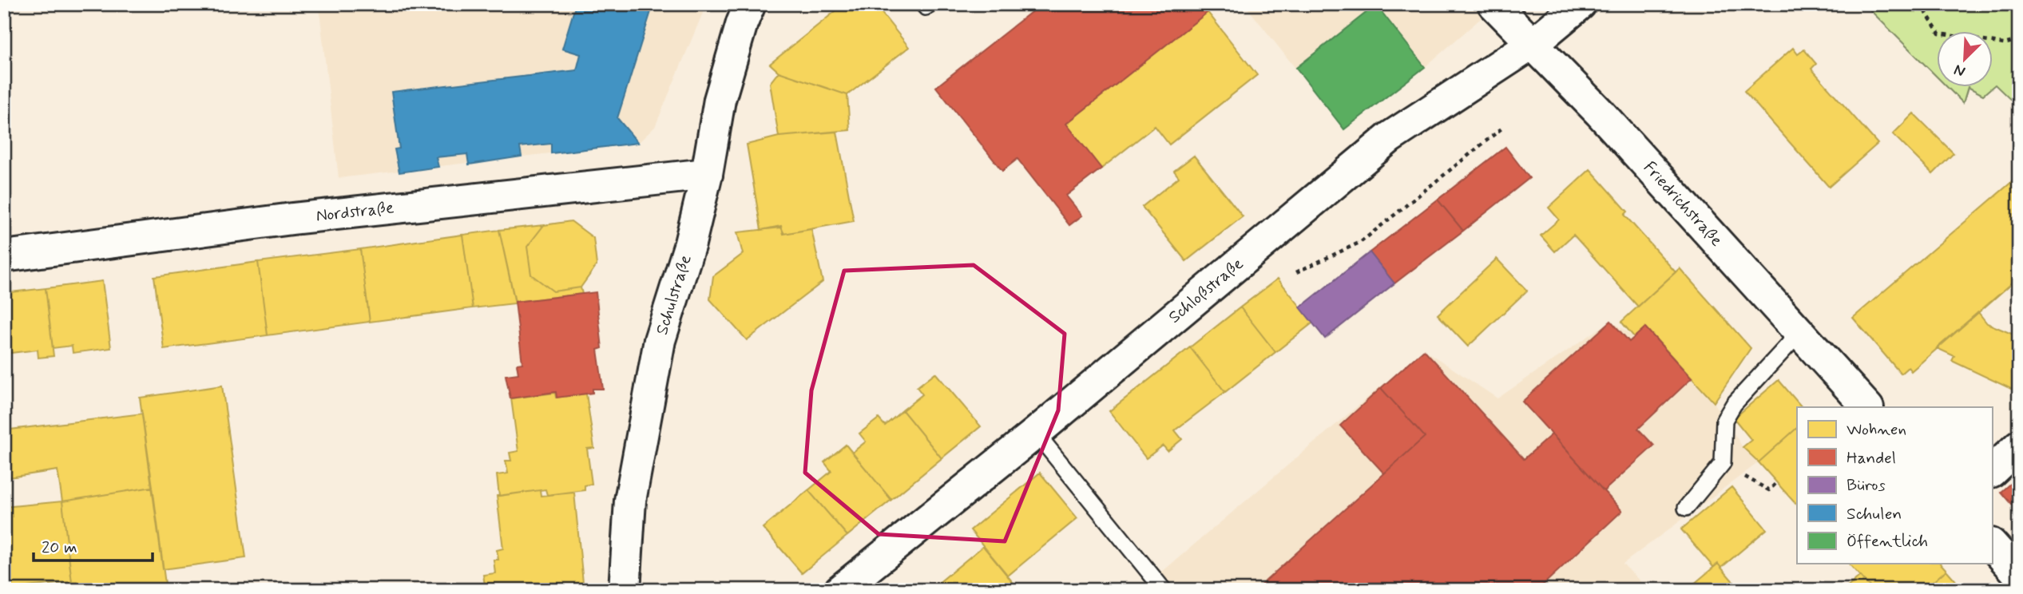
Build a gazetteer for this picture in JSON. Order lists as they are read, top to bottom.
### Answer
{
  "streets": {
    "street": [
      "Friedrichstraße",
      "Nordstraße",
      "Schloßstraße",
      "Schulstraße"
    ]
  },
  "crossings": [
    ["Friedrichstraße", "Schloßstraße"],
    ["Nordstraße", "Schulstraße"]
  ],
  "legend": [
    "Wohnen",
    "Handel",
    "Büros",
    "Schulen",
    "Öffentlich"
  ],
  "scale_bar": "20 m",
  "north": "bottom left"
}
